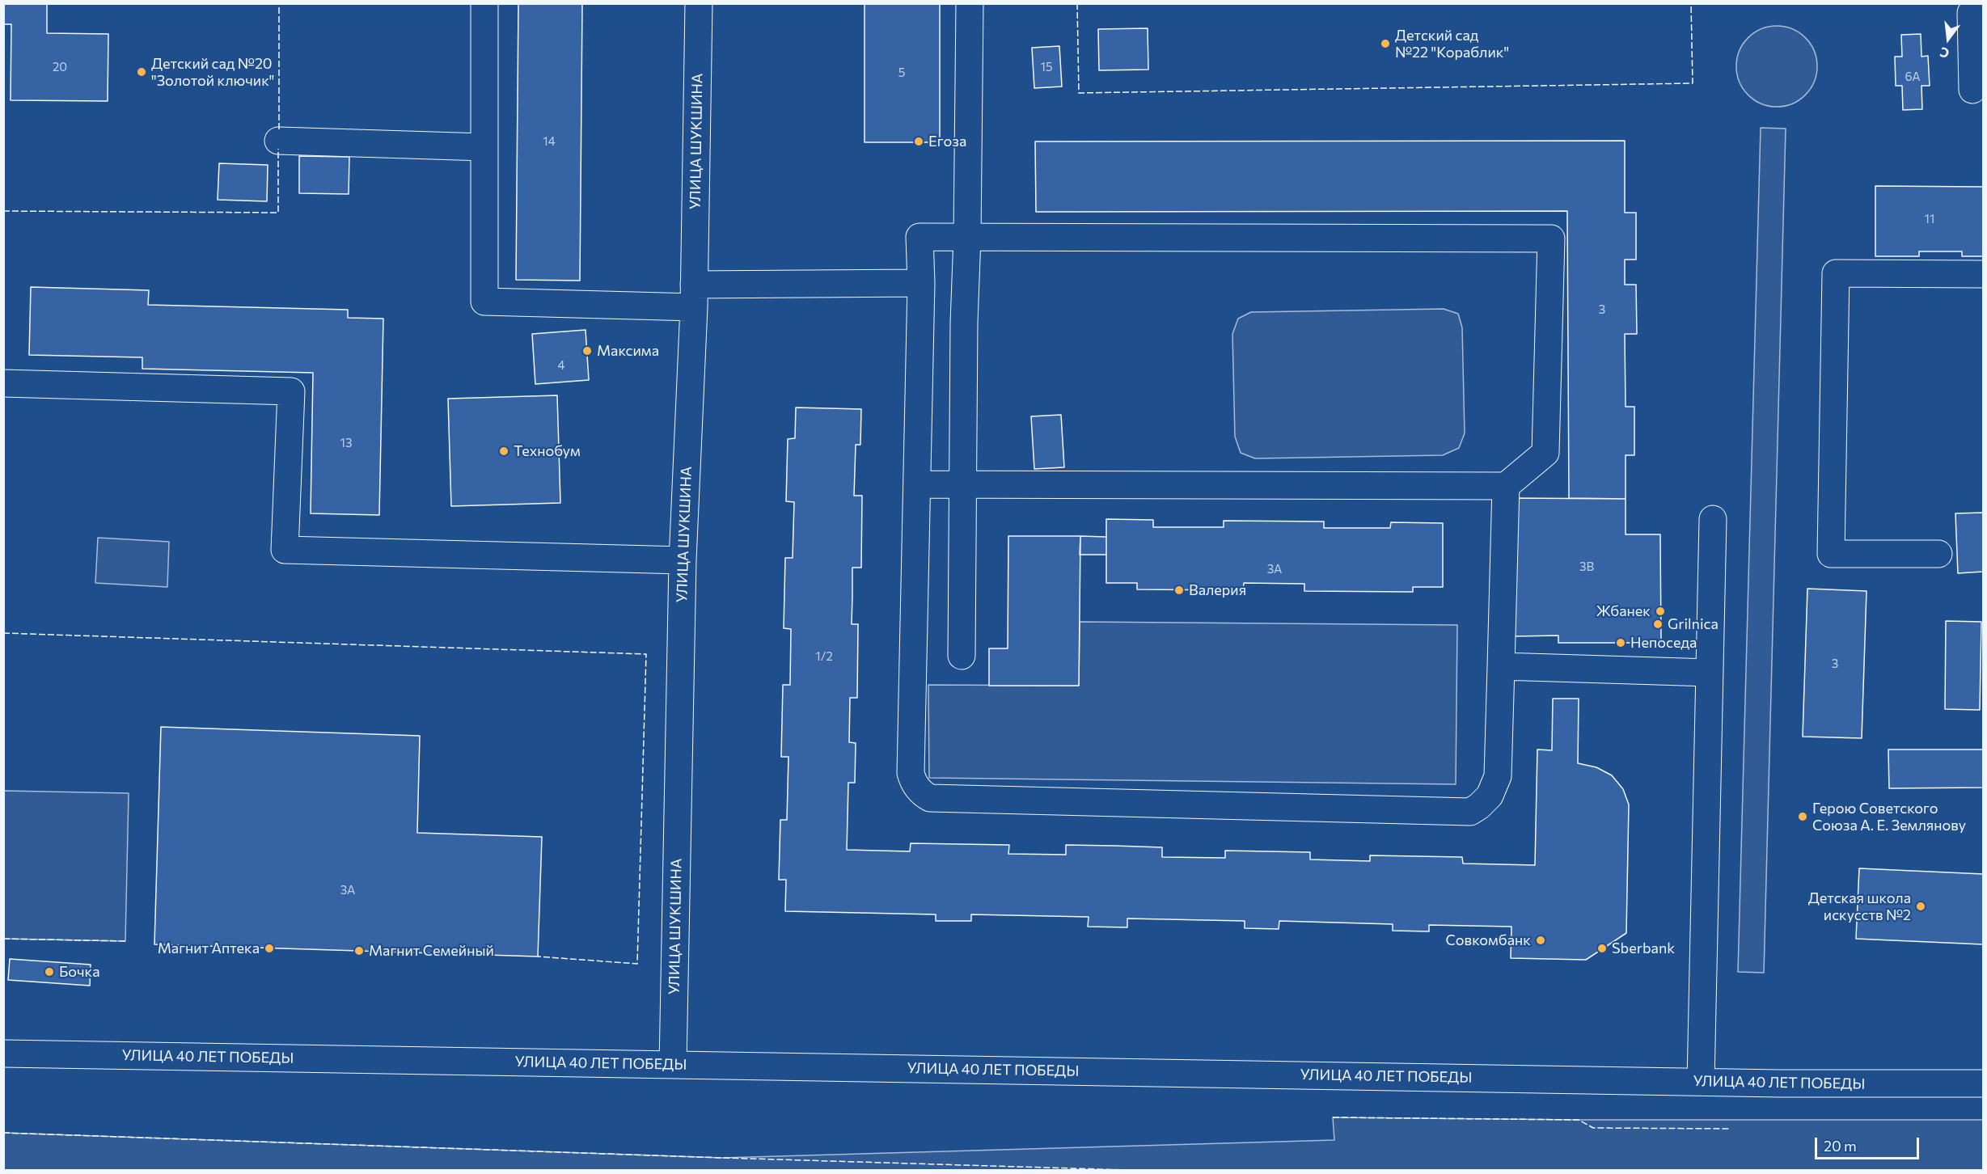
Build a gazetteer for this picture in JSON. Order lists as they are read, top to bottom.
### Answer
{
  "streets": {
    "street": ["УЛИЦА ШУКШИНА", "УЛИЦА 40 ЛЕТ ПОБЕДЫ"]
  },
  "crossings": [
    ["УЛИЦА ШУКШИНА", "УЛИЦА 40 ЛЕТ ПОБЕДЫ"]
  ],
  "places": [
    "Детский сад №22 \"Кораблик\"",
    "Детский сад №20 \"Золотой ключик\"",
    "Егоза",
    "Максима",
    "Технобум",
    "Валерия",
    "Жбанек",
    "Grilnica",
    "Непоседа",
    "Герою Советского Союза А. Е. Землянову",
    "Детская школа искусств №2",
    "Совкомбанк",
    "Магнит Аптека",
    "Sberbank",
    "Магнит Семейный",
    "Бочка"
  ],
  "house_numbers": [
    "20",
    "15",
    "5",
    "6А",
    "14",
    "11",
    "3",
    "4",
    "13",
    "3В",
    "3А",
    "1/2",
    "3",
    "3А"
  ],
  "scale_bar": "20 m",
  "north": "bottom"
}
